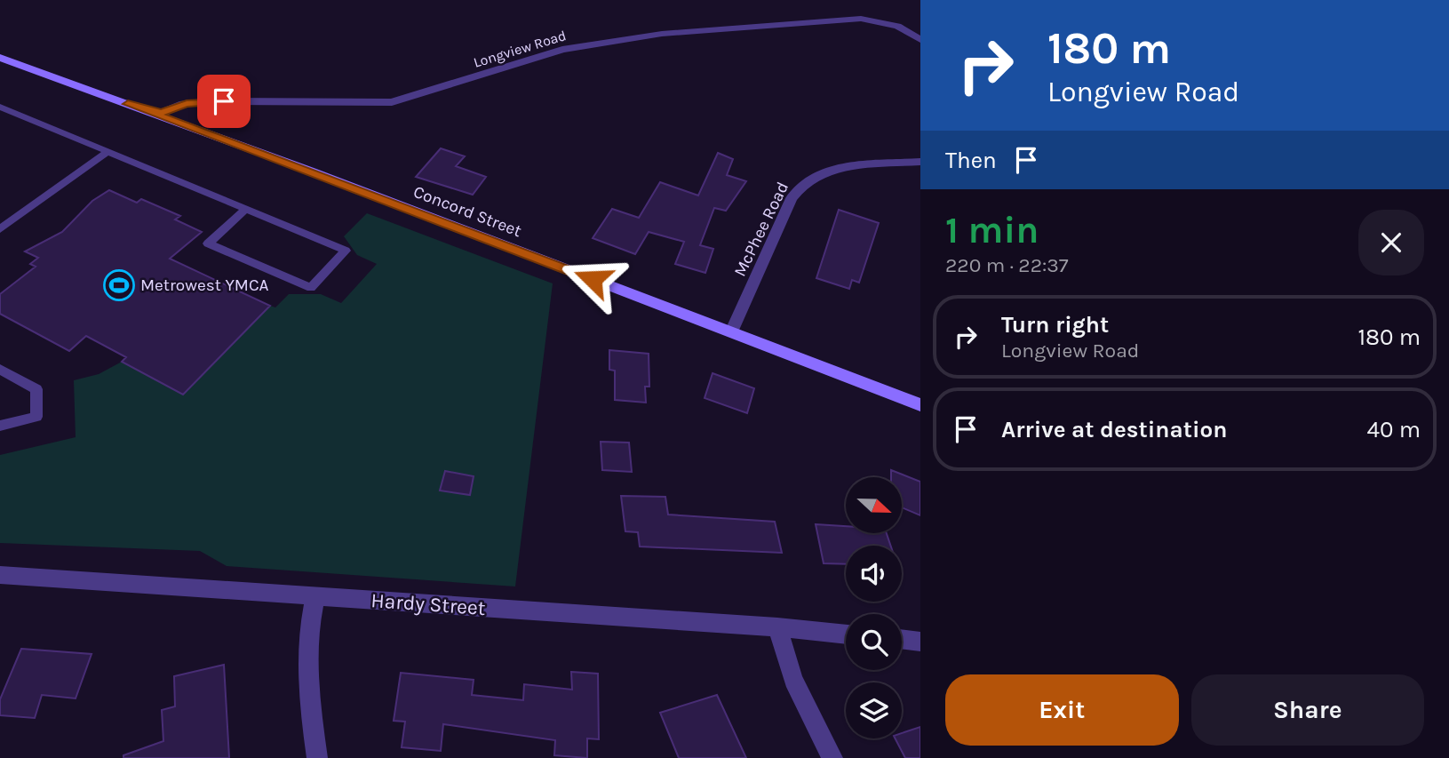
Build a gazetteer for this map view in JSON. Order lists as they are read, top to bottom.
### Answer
{
  "streets": {
    "main road": ["Concord Street"],
    "street": ["Longview Road", "McPhee Road", "Hardy Street"]
  },
  "crossings": [
    ["Longview Road", "Concord Street"],
    ["Concord Street", "McPhee Road"]
  ],
  "places": {
    "sports": ["Metrowest YMCA"]
  },
  "north": "right",
  "page": {
    "turn": ["180 m", "Longview Road"],
    "then": "Then",
    "heading": ["1 min", "220 m · 22:37"],
    "list": [
      {
        "name": "Turn right",
        "note": "Longview Road",
        "value": "180 m"
      },
      {
        "name": "Arrive at destination",
        "value": "40 m"
      }
    ],
    "buttons": ["Exit", "Share"]
  }
}
